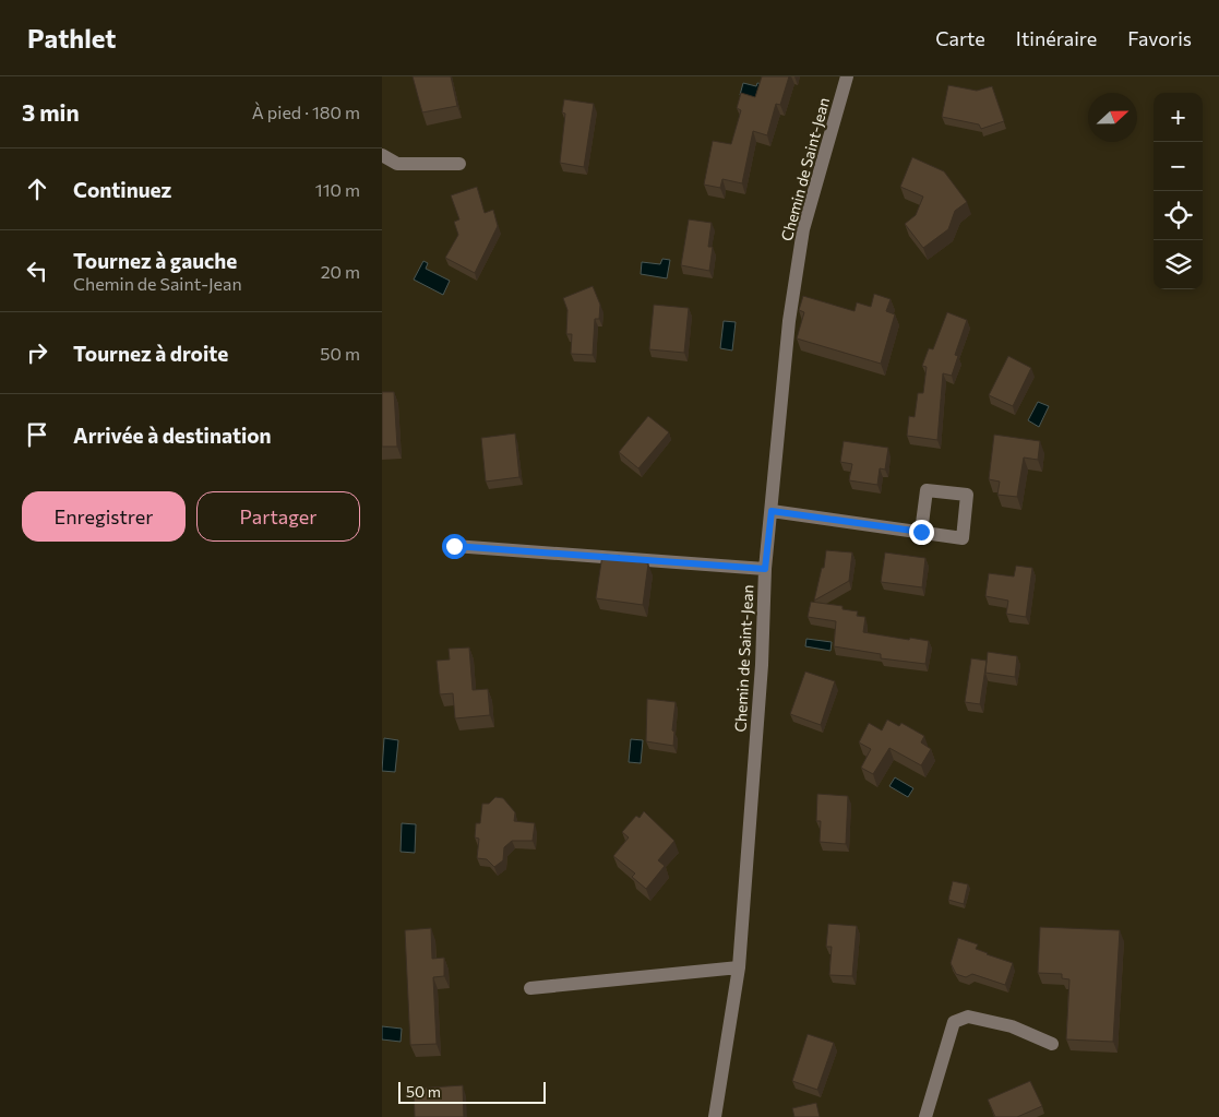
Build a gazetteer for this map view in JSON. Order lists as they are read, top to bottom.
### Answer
{
  "streets": {
    "street": ["Chemin de Saint-Jean"]
  },
  "scale_bar": "50 m",
  "north": "right",
  "page": {
    "header": "Pathlet",
    "nav": ["Carte", "Itinéraire", "Favoris"],
    "heading": ["3 min", "À pied · 180 m"],
    "map_buttons": ["+", "−"],
    "list": [
      ["Continuez", "110 m"],
      ["Tournez à gauche", "Chemin de Saint-Jean", "20 m"],
      ["Tournez à droite", "50 m"],
      "Arrivée à destination"
    ],
    "buttons": ["Enregistrer", "Partager"],
    "scale": "50 m"
  }
}
